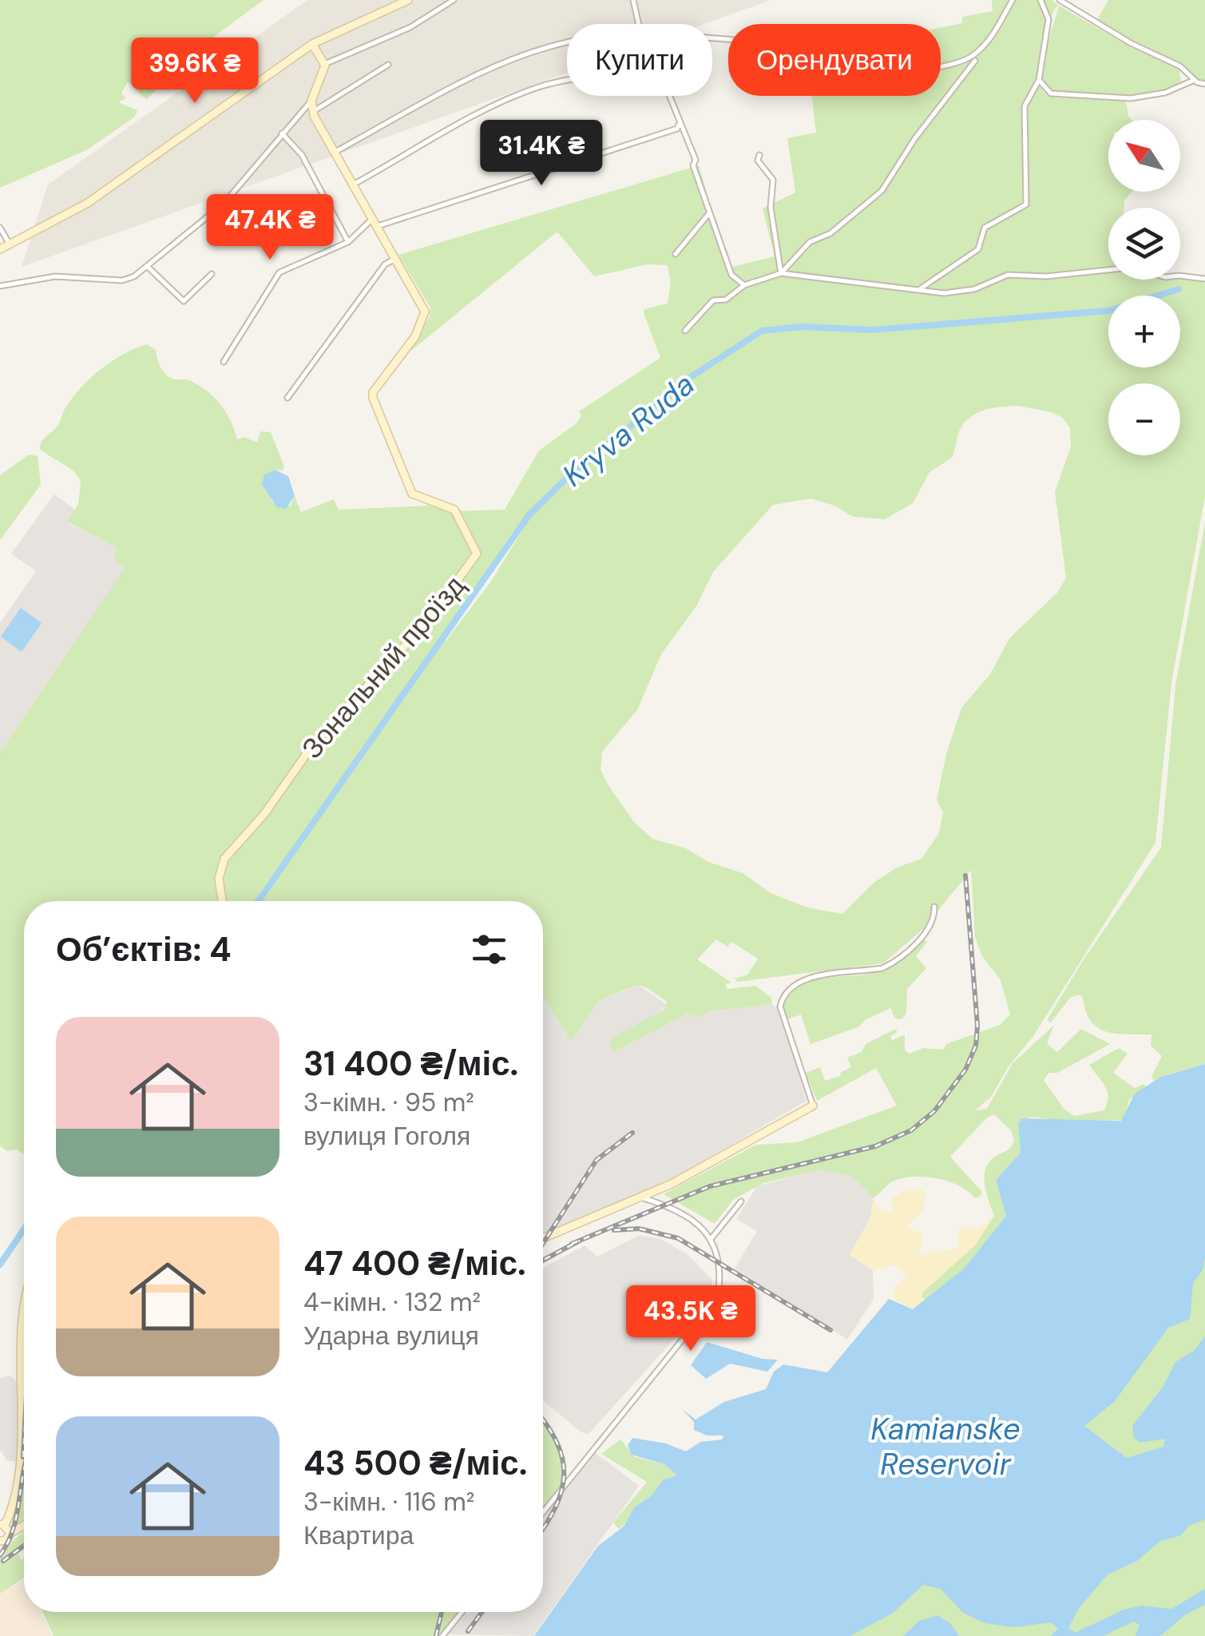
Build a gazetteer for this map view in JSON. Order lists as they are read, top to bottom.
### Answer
{
  "streets": {
    "street": ["Зональний проїзд"]
  },
  "water": ["Kryva Ruda", "Kamianske Reservoir"],
  "north": "top left",
  "page": {
    "chip": ["Купити", "Орендувати"],
    "price": [
      "39.6K ₴",
      "31.4K ₴",
      "47.4K ₴",
      "43.5K ₴"
    ],
    "map_buttons": ["+", "−"],
    "heading": "Об’єктів: 4",
    "list": [
      {
        "name": "31 400 ₴/міс.",
        "note": "3-кімн. · 95 m² · вулиця Гоголя"
      },
      {
        "name": "47 400 ₴/міс.",
        "note": "4-кімн. · 132 m² · Ударна вулиця"
      },
      {
        "name": "43 500 ₴/міс.",
        "note": "3-кімн. · 116 m² · Квартира"
      }
    ]
  }
}
